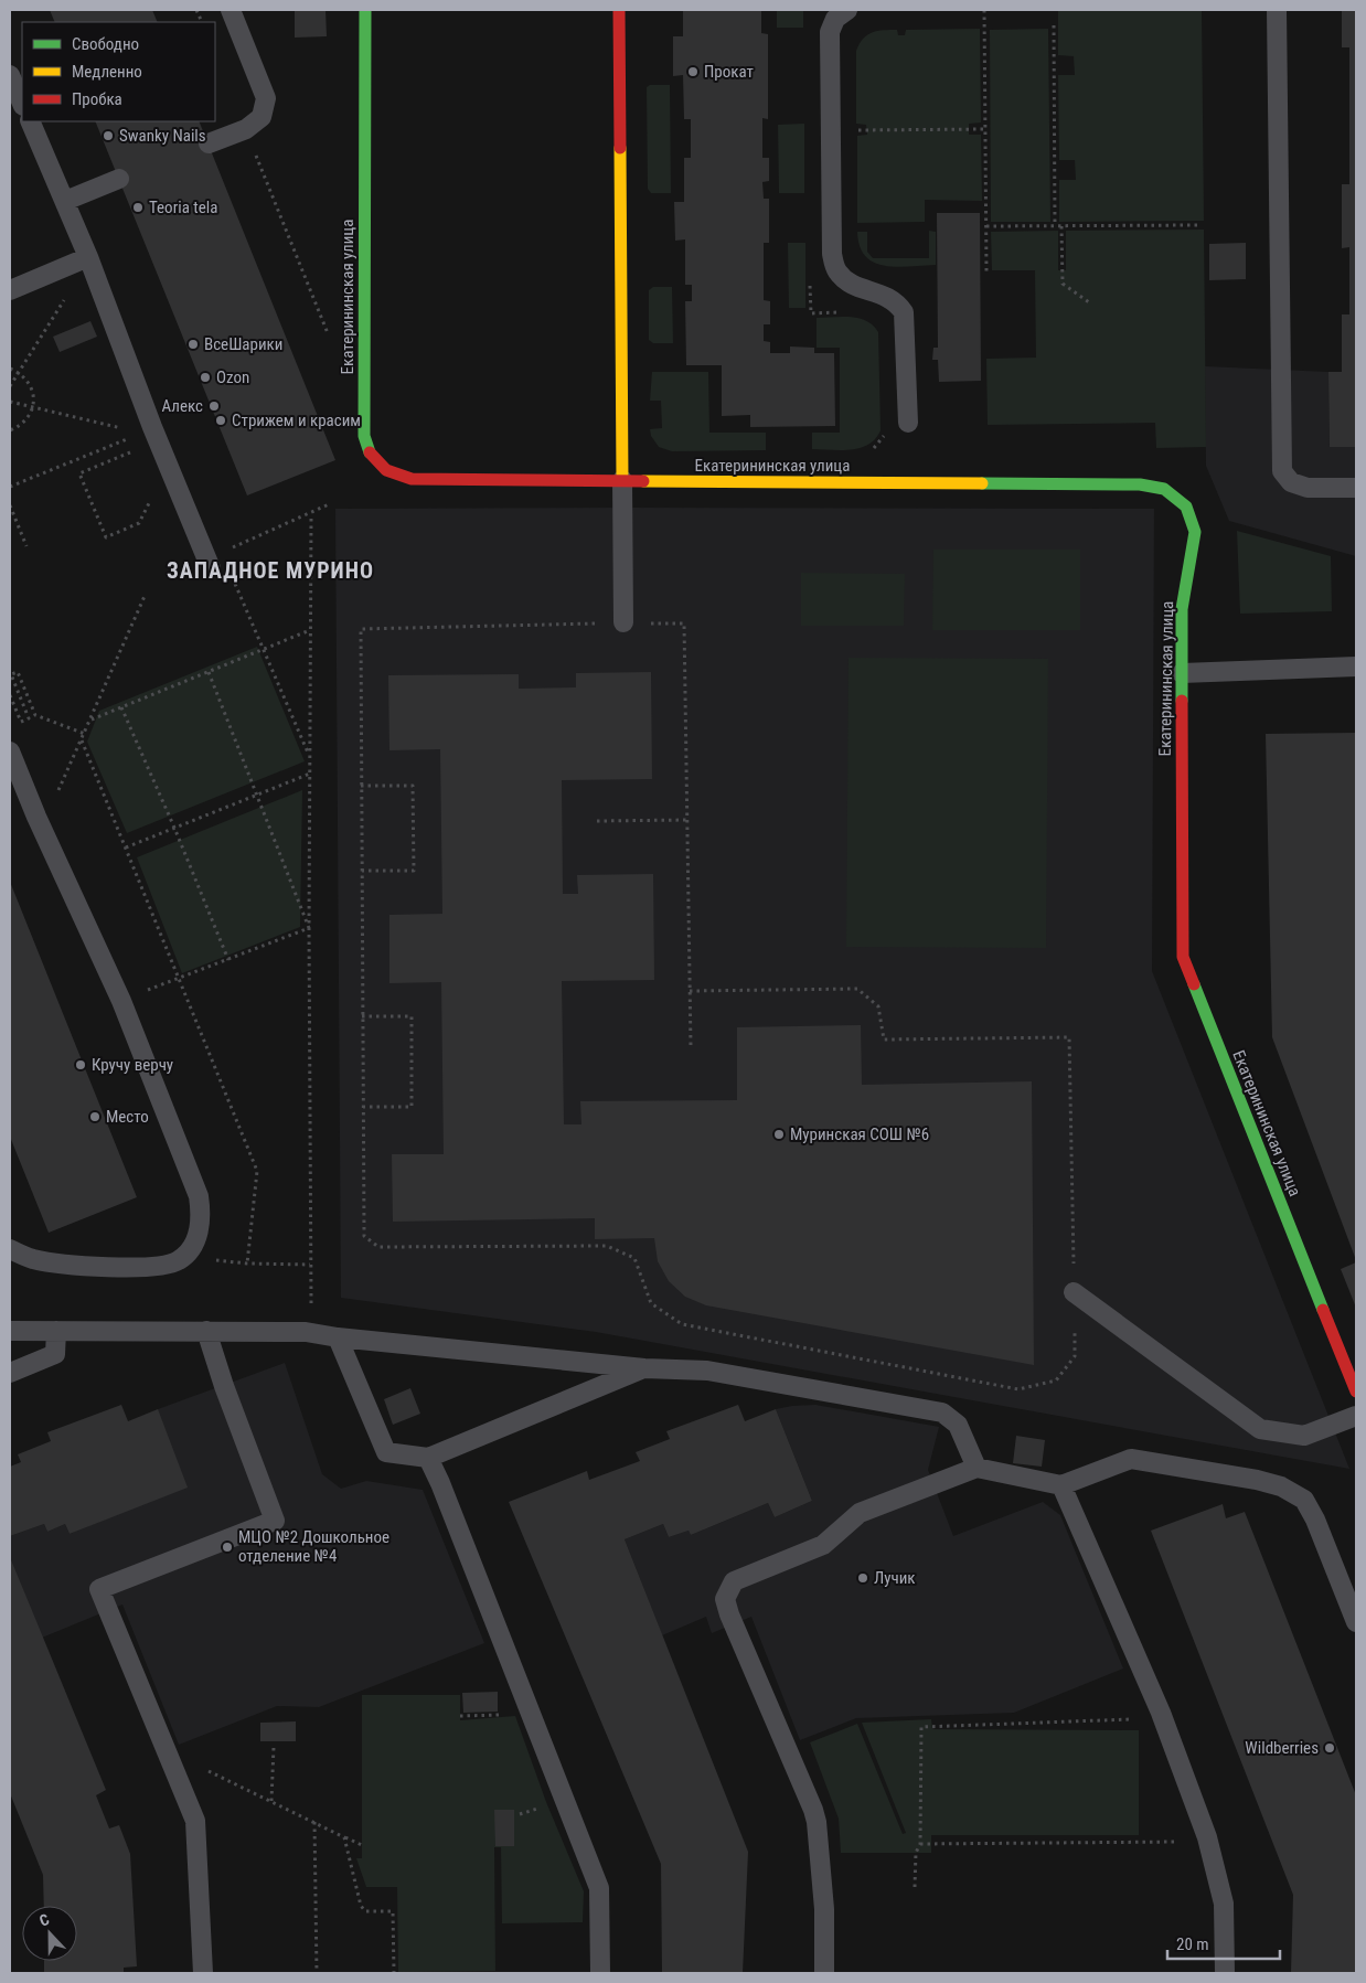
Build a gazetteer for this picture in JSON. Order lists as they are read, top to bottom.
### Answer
{
  "streets": {
    "street": ["Екатерининская улица"]
  },
  "districts": ["ЗАПАДНОЕ МУРИНО"],
  "places": [
    "Прокат",
    "Swanky Nails",
    "Teoria tela",
    "ВсеШарики",
    "Ozon",
    "Алекс",
    "Стрижем и красим",
    "Кручу верчу",
    "Место",
    "Муринская СОШ №6",
    "МЦО №2 Дошкольное отделение №4",
    "Лучик",
    "Wildberries"
  ],
  "legend": ["Свободно", "Медленно", "Пробка"],
  "scale_bar": "20 m",
  "north": "top"
}
